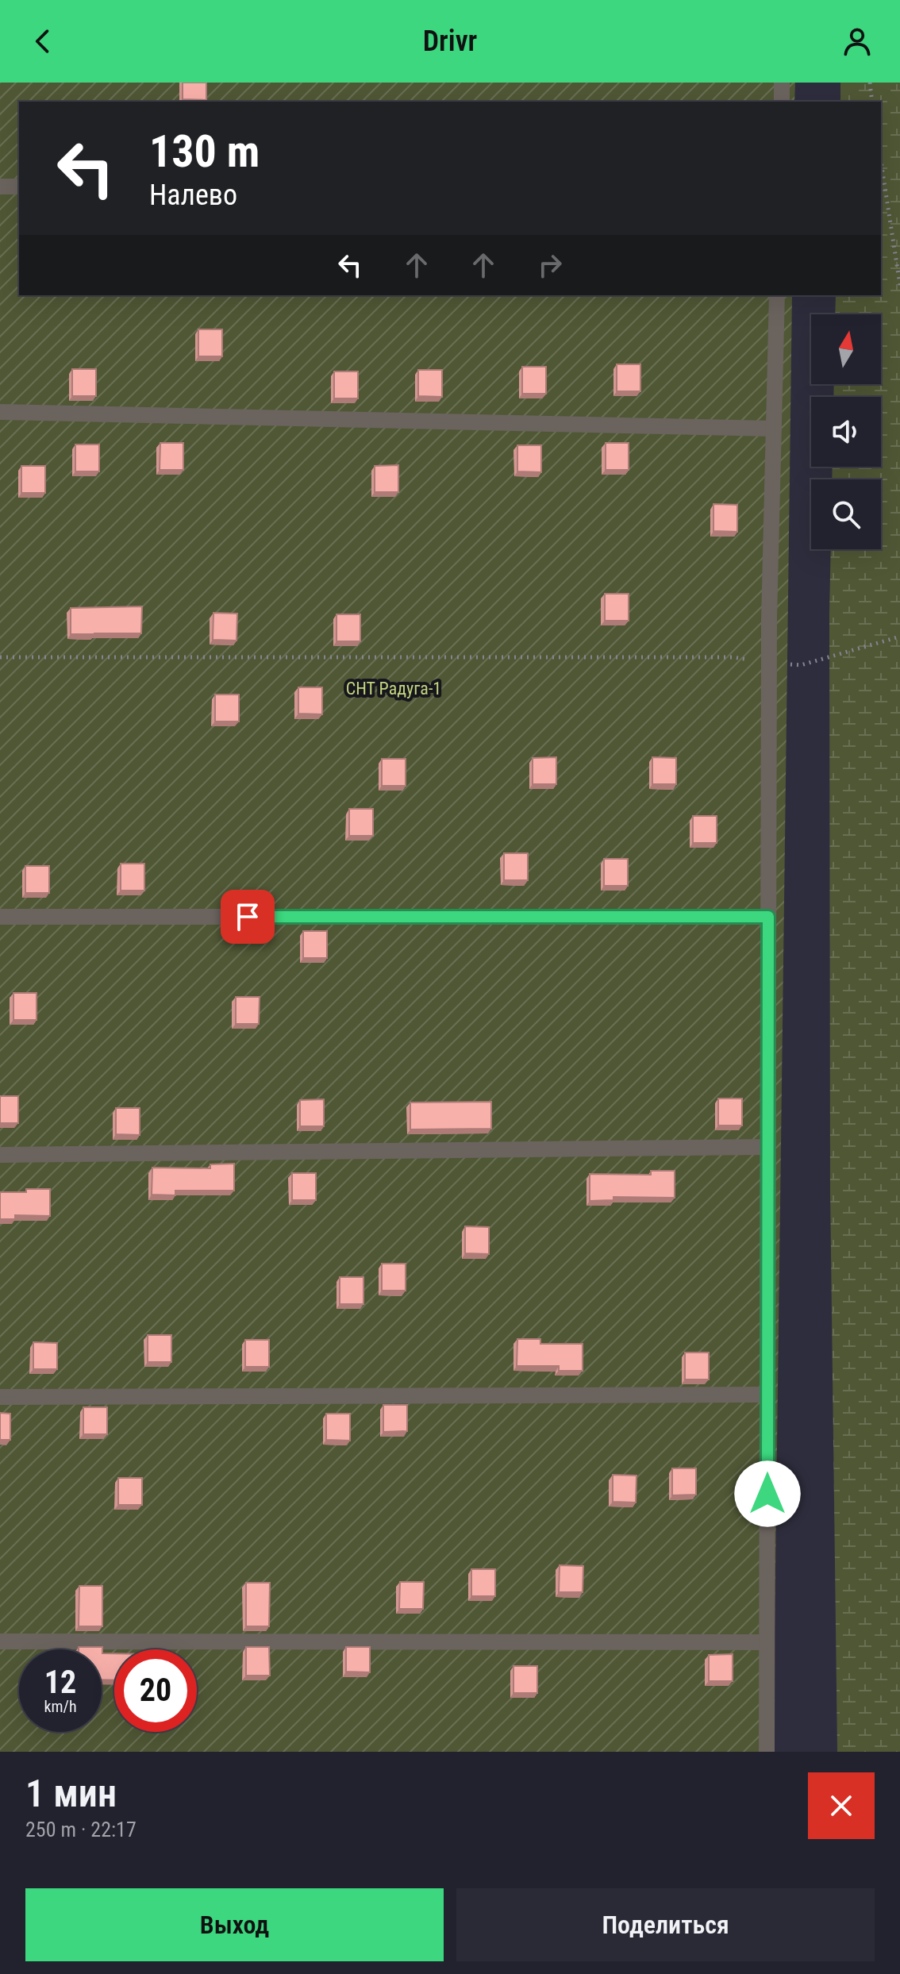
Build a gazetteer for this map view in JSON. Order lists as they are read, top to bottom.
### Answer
{
  "parks": ["СНТ Радуга-1"],
  "north": "top",
  "page": {
    "header": "Drivr",
    "turn": ["130 m", "Налево"],
    "speed": "12 km/h",
    "limit": "20",
    "heading": ["1 мин", "250 m · 22:17"],
    "buttons": ["Выход", "Поделиться"]
  }
}
